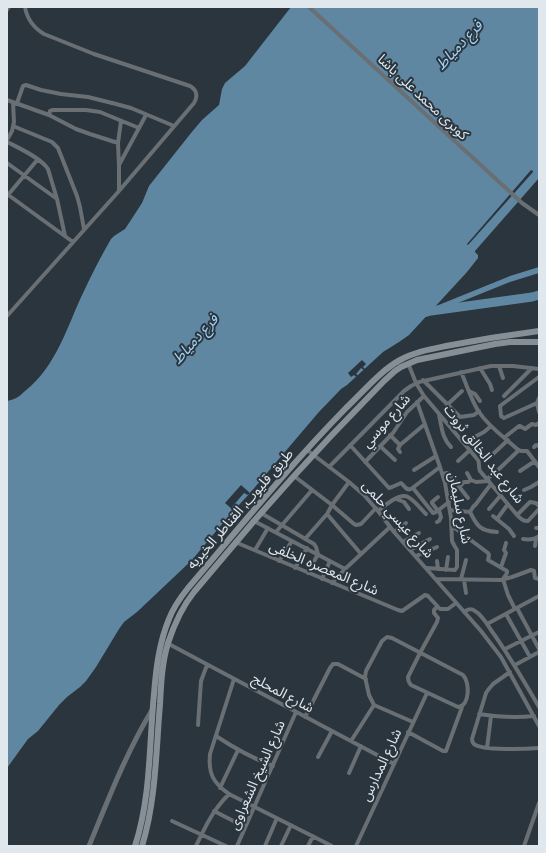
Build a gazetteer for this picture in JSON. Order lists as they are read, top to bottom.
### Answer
{
  "streets": {
    "main road": ["طريق قليوب, القناطر الخيريه"],
    "street": [
      "كوبرى محمد على باشا",
      "شارع موسي",
      "شارع عبد الخالق ثروت",
      "شارع سليمان",
      "شارع عيسي حلمى",
      "شارع المعصره الخلفى",
      "شارع المحلج",
      "شارع المدارس",
      "شارع الشيخ الشعراوى"
    ]
  },
  "crossings": [
    ["شارع موسي", "شارع عبد الخالق ثروت"],
    ["شارع موسي", "شارع سليمان"],
    ["شارع عبد الخالق ثروت", "طريق قليوب, القناطر الخيريه"],
    ["طريق قليوب, القناطر الخيريه", "شارع عيسي حلمى"],
    ["طريق قليوب, القناطر الخيريه", "شارع المعصره الخلفى"],
    ["طريق قليوب, القناطر الخيريه", "شارع المحلج"],
    ["شارع المحلج", "شارع المدارس"],
    ["شارع المحلج", "شارع الشيخ الشعراوى"]
  ],
  "water": ["فرع دمياط"]
}
